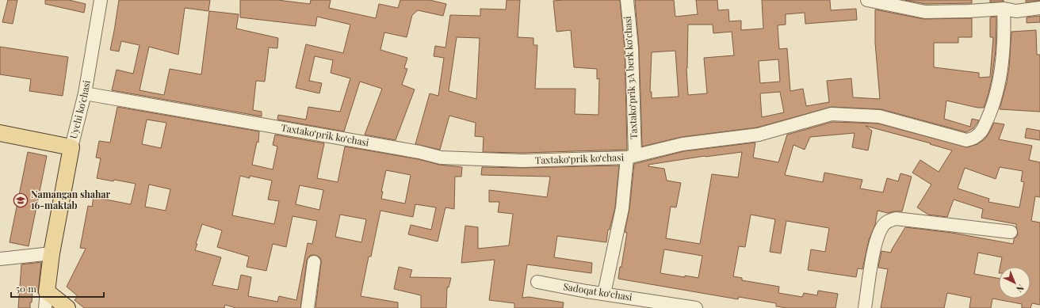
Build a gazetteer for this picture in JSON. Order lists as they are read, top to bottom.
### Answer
{
  "streets": {
    "main road": ["Uychi ko'chasi"],
    "street": ["Taxtakoʻprik 3A berk koʻchasi", "Taxtakoʻprik koʻchasi", "Sadoqat koʻchasi"]
  },
  "crossings": [
    ["Taxtakoʻprik 3A berk koʻchasi", "Taxtakoʻprik koʻchasi"],
    ["Taxtakoʻprik 3A berk koʻchasi", "Sadoqat koʻchasi"],
    ["Uychi ko'chasi", "Taxtakoʻprik koʻchasi"]
  ],
  "places": {
    "school or university": ["Namangan shahar 16-maktab"]
  },
  "scale_bar": "50 m",
  "north": "bottom right"
}
